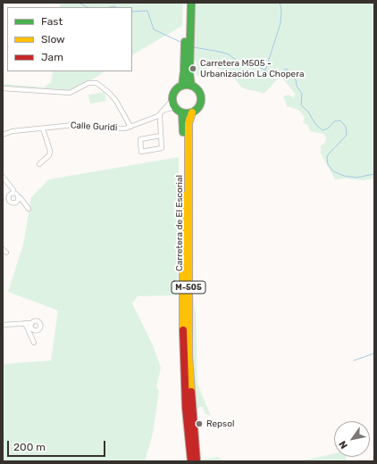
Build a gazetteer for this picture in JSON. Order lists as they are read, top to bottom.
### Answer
{
  "streets": {
    "highway": ["Carretera de El Escorial", "M-505"],
    "street": ["Calle Guridi"]
  },
  "crossings": [
    ["Calle Guridi", "Carretera de El Escorial"],
    ["Calle Guridi", "M-505"],
    ["Carretera de El Escorial", "M-505"]
  ],
  "places": ["Carretera M505 - Urbanización La Chopera", "Repsol"],
  "legend": ["Fast", "Slow", "Jam"],
  "scale_bar": "200 m",
  "north": "bottom left"
}
